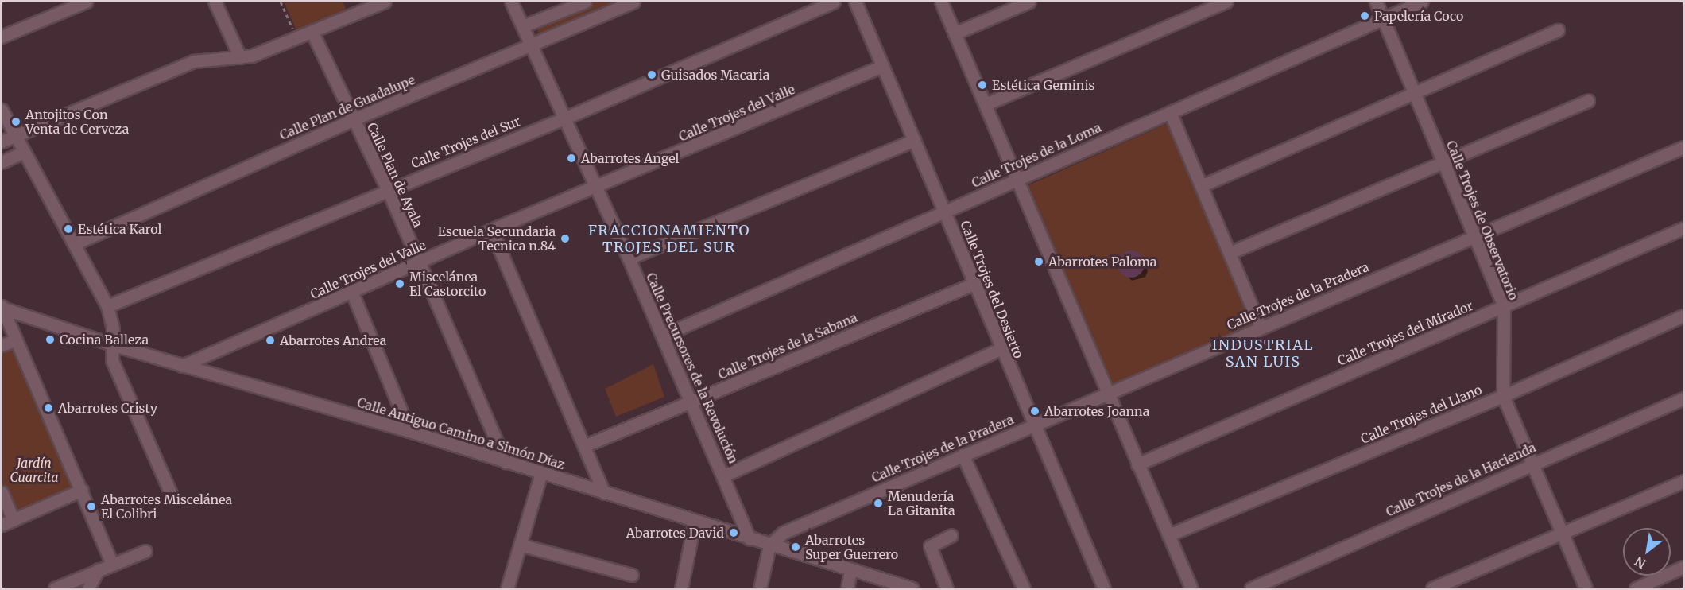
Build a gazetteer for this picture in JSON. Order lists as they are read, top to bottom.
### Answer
{
  "streets": {
    "street": [
      "Calle Plan de Guadalupe",
      "Calle Trojes del Valle",
      "Calle Trojes del Sur",
      "Calle Trojes de la Loma",
      "Calle Plan de Ayala",
      "Calle Trojes de Observatorio",
      "Calle Trojes del Desierto",
      "Calle Trojes de la Pradera",
      "Calle Trojes del Mirador",
      "Calle Trojes de la Sabana",
      "Calle Precursores de la Revolución",
      "Calle Trojes del Llano",
      "Calle Antiguo Camino a Simón Díaz",
      "Calle Trojes de la Hacienda"
    ]
  },
  "crossings": [
    ["Calle Plan de Guadalupe", "Calle Plan de Ayala"],
    ["Calle Plan de Guadalupe", "Calle Precursores de la Revolución"],
    ["Calle Trojes del Valle", "Calle Plan de Ayala"],
    ["Calle Trojes del Valle", "Calle Trojes del Desierto"],
    ["Calle Trojes del Valle", "Calle Precursores de la Revolución"],
    ["Calle Trojes del Valle", "Calle Antiguo Camino a Simón Díaz"],
    ["Calle Trojes del Sur", "Calle Plan de Ayala"],
    ["Calle Trojes del Sur", "Calle Precursores de la Revolución"],
    ["Calle Trojes de la Loma", "Calle Trojes de Observatorio"],
    ["Calle Trojes de la Loma", "Calle Trojes del Desierto"],
    ["Calle Trojes de la Loma", "Calle Precursores de la Revolución"],
    ["Calle Plan de Ayala", "Calle Antiguo Camino a Simón Díaz"],
    ["Calle Trojes de Observatorio", "Calle Trojes de la Pradera"],
    ["Calle Trojes de Observatorio", "Calle Trojes del Mirador"],
    ["Calle Trojes de Observatorio", "Calle Trojes del Llano"],
    ["Calle Trojes de Observatorio", "Calle Trojes de la Hacienda"],
    ["Calle Trojes del Desierto", "Calle Trojes de la Pradera"],
    ["Calle Trojes del Desierto", "Calle Trojes de la Sabana"],
    ["Calle Trojes de la Pradera", "Calle Antiguo Camino a Simón Díaz"],
    ["Calle Trojes de la Sabana", "Calle Precursores de la Revolución"],
    ["Calle Precursores de la Revolución", "Calle Antiguo Camino a Simón Díaz"]
  ],
  "districts": ["FRACCIONAMIENTO TROJES DEL SUR", "INDUSTRIAL SAN LUIS"],
  "parks": ["Jardín Cuarcita"],
  "places": [
    "Papelería Coco",
    "Guisados Macaria",
    "Estética Geminis",
    "Antojitos Con Venta de Cerveza",
    "Abarrotes Angel",
    "Estética Karol",
    "Escuela Secundaria Tecnica n.84",
    "Abarrotes Paloma",
    "Miscelánea El Castorcito",
    "Cocina Balleza",
    "Abarrotes Andrea",
    "Abarrotes Cristy",
    "Abarrotes Joanna",
    "Menudería La Gitanita",
    "Abarrotes Miscelánea El Colibri",
    "Abarrotes David",
    "Abarrotes Super Guerrero"
  ],
  "north": "bottom left"
}
